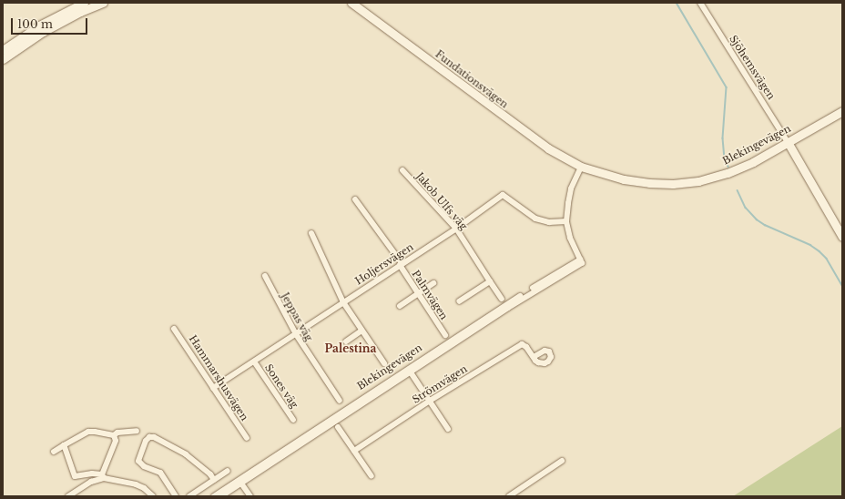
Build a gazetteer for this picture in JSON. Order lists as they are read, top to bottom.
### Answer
{
  "streets": {
    "main road": ["Fundationsvägen", "Blekingevägen"],
    "street": [
      "Sjöhemsvägen",
      "Jakob Ulfs väg",
      "Holjersvägen",
      "Palmvägen",
      "Jeppas väg",
      "Hammarshusvägen",
      "Strömvägen",
      "Sones väg"
    ]
  },
  "crossings": [
    ["Sjöhemsvägen", "Blekingevägen"],
    ["Fundationsvägen", "Blekingevägen"],
    ["Blekingevägen", "Holjersvägen"],
    ["Jakob Ulfs väg", "Holjersvägen"],
    ["Holjersvägen", "Palmvägen"],
    ["Holjersvägen", "Jeppas väg"],
    ["Holjersvägen", "Hammarshusvägen"],
    ["Holjersvägen", "Sones väg"]
  ],
  "districts": ["Palestina"],
  "scale_bar": "100 m"
}
